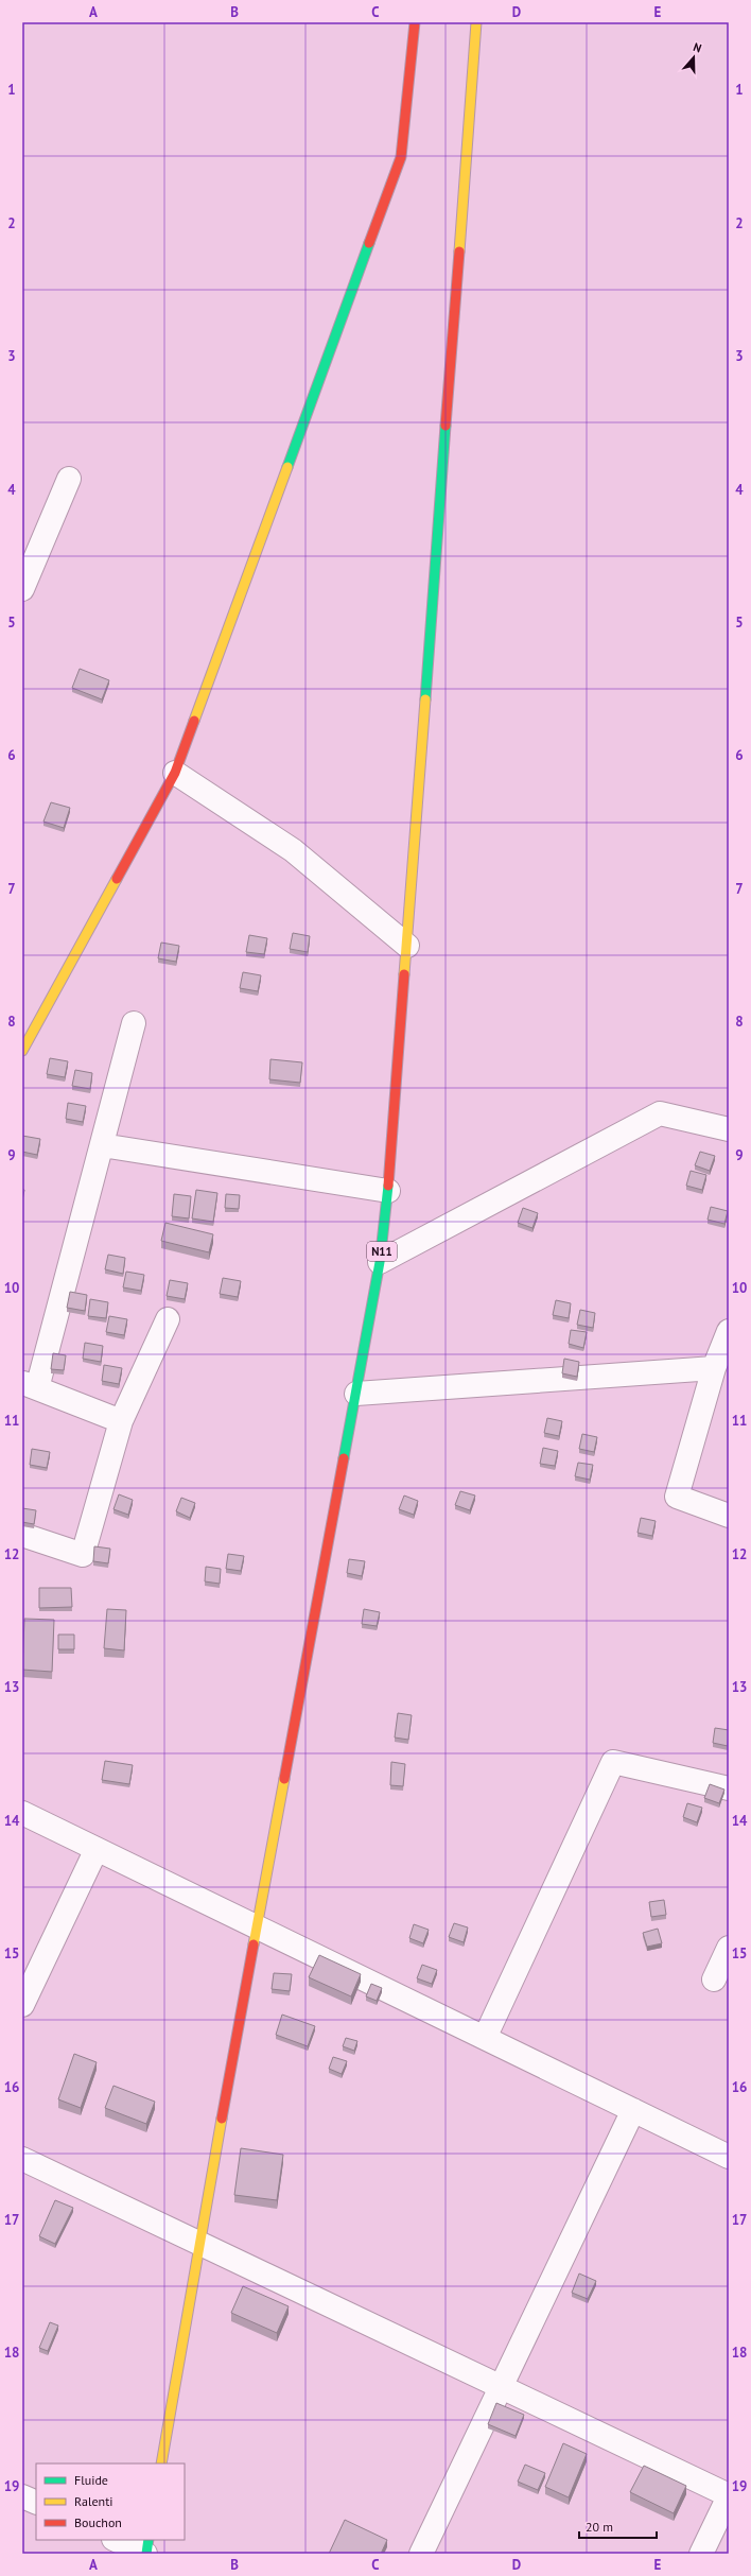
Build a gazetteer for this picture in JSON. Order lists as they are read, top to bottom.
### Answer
{
  "streets": {
    "main road": ["N11"]
  },
  "legend": ["Fluide", "Ralenti", "Bouchon"],
  "scale_bar": "20 m",
  "north": "top",
  "grid": {
    "columns": [
      "A",
      "B",
      "C",
      "D",
      "E"
    ],
    "rows": [
      "1",
      "2",
      "3",
      "4",
      "5",
      "6",
      "7",
      "8",
      "9",
      "10",
      "11",
      "12",
      "13",
      "14",
      "15",
      "16",
      "17",
      "18",
      "19"
    ]
  }
}
